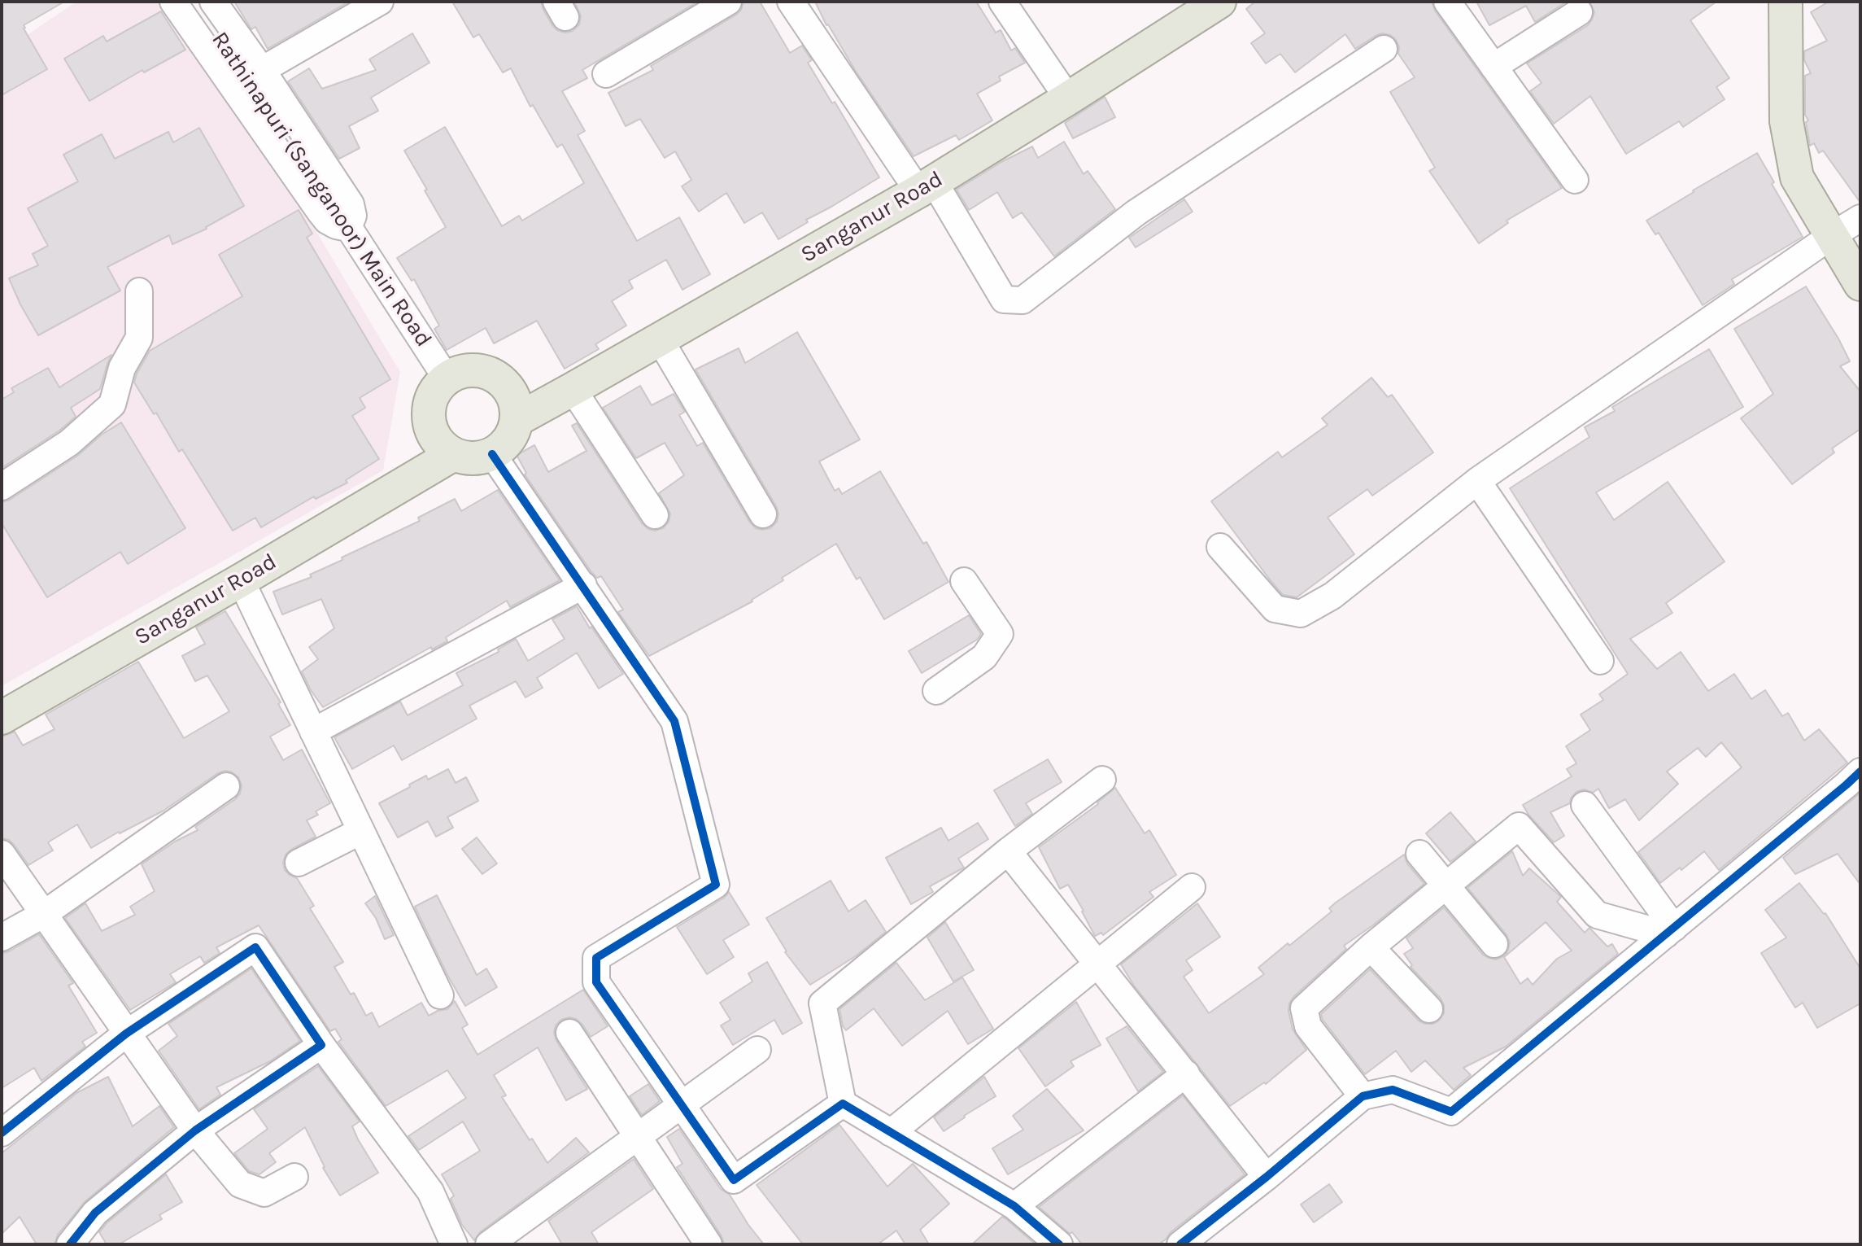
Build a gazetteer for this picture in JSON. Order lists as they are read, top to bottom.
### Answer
{
  "streets": {
    "main road": ["Sanganur Road"],
    "street": ["Rathinapuri (Sanganoor) Main Road"]
  },
  "crossings": [
    ["Rathinapuri (Sanganoor) Main Road", "Sanganur Road"]
  ]
}
